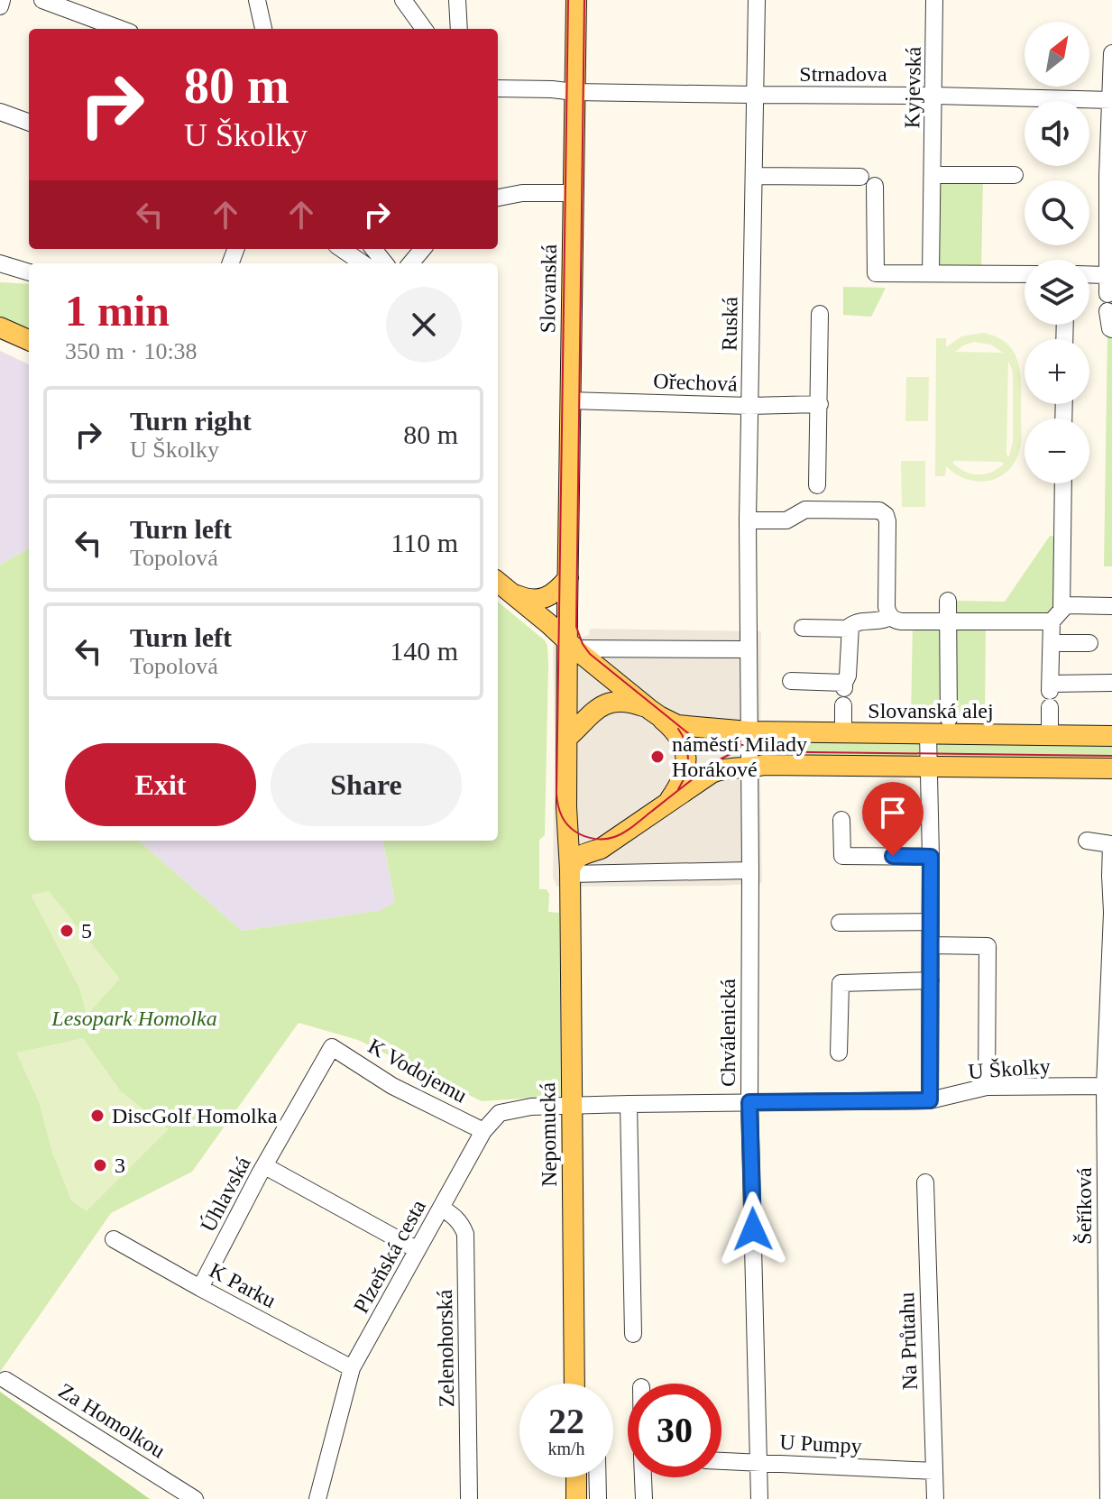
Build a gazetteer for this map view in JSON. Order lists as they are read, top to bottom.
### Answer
{
  "streets": {
    "main road": ["Slovanská", "Slovanská alej", "Nepomucká"],
    "street": [
      "Strnadova",
      "Kyjevská",
      "Ruská",
      "Ořechová",
      "Chválenická",
      "U Školky",
      "K Vodojemu",
      "Úhlavská",
      "Šeříková",
      "Plzeňská cesta",
      "K Parku",
      "Na Průtahu",
      "Zelenohorská",
      "Za Homolkou",
      "U Pumpy"
    ]
  },
  "crossings": [
    ["Strnadova", "Kyjevská"],
    ["Strnadova", "Slovanská"],
    ["Strnadova", "Ruská"],
    ["Slovanská", "Ořechová"],
    ["Ruská", "Ořechová"],
    ["Chválenická", "U Školky"],
    ["Chválenická", "U Pumpy"],
    ["U Školky", "Nepomucká"],
    ["U Školky", "Šeříková"],
    ["U Školky", "Plzeňská cesta"],
    ["K Vodojemu", "Úhlavská"],
    ["K Vodojemu", "Plzeňská cesta"],
    ["Nepomucká", "Plzeňská cesta"],
    ["Úhlavská", "K Parku"],
    ["Plzeňská cesta", "K Parku"],
    ["Plzeňská cesta", "Zelenohorská"],
    ["Na Průtahu", "U Pumpy"]
  ],
  "parks": ["Lesopark Homolka"],
  "places": [
    "náměstí Milady Horákové",
    "5",
    "DiscGolf Homolka",
    "3"
  ],
  "north": "top right",
  "page": {
    "map_buttons": ["+", "−"],
    "turn": ["80 m", "U Školky"],
    "heading": ["1 min", "350 m · 10:38"],
    "list": [
      {
        "name": "Turn right",
        "note": "U Školky",
        "value": "80 m"
      },
      {
        "name": "Turn left",
        "note": "Topolová",
        "value": "110 m"
      },
      {
        "name": "Turn left",
        "note": "Topolová",
        "value": "140 m"
      }
    ],
    "buttons": ["Exit", "Share"],
    "speed": "22 km/h",
    "limit": "30"
  }
}
